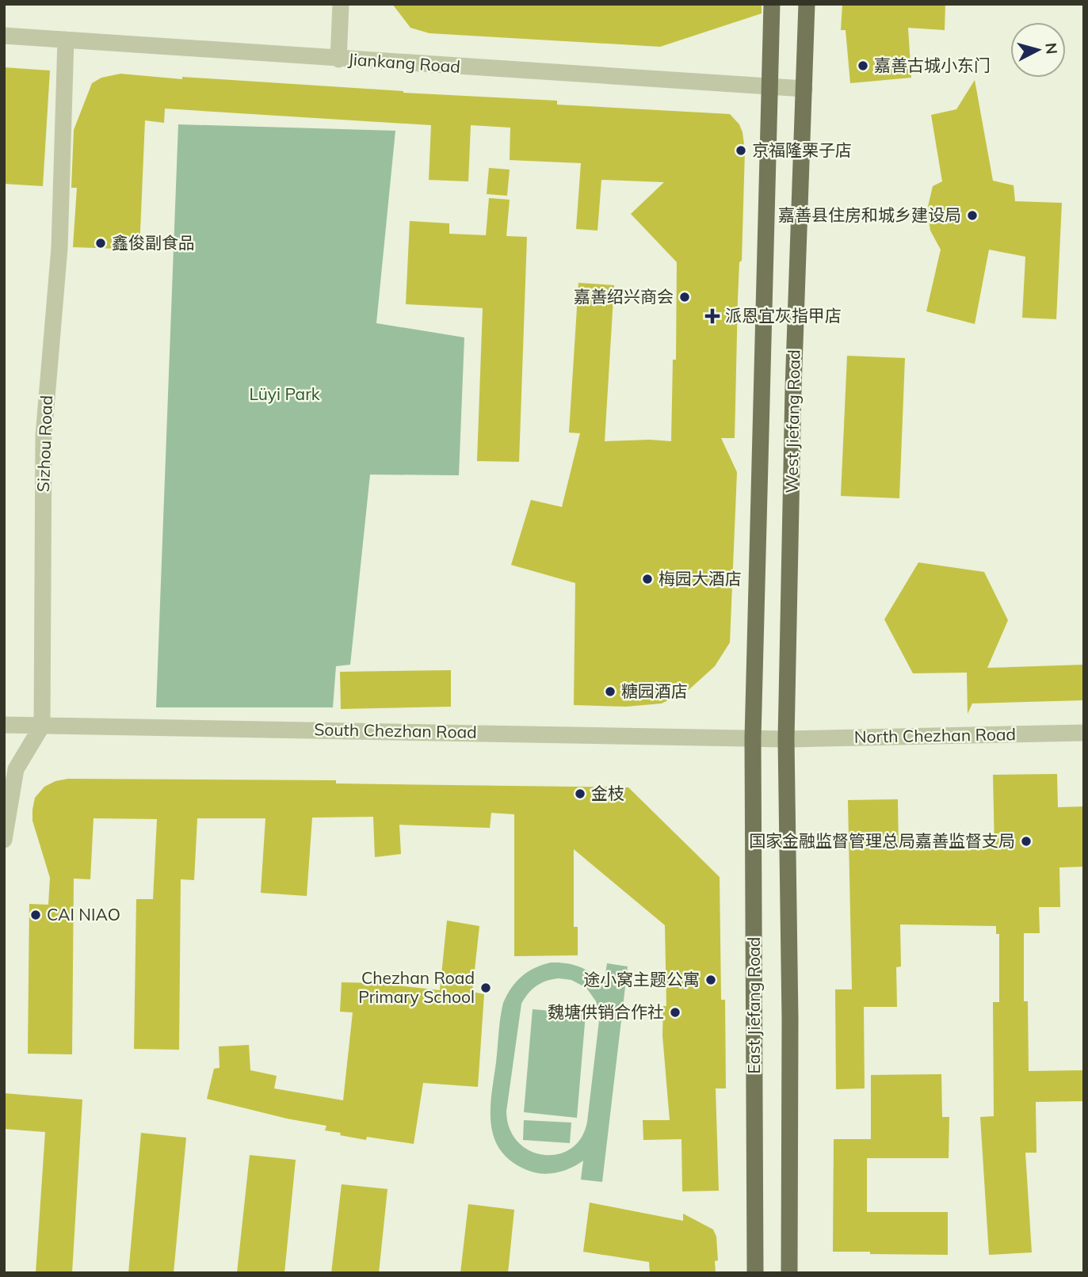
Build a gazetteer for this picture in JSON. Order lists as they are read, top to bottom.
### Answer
{
  "streets": {
    "main road": ["West Jiefang Road", "East Jiefang Road"],
    "street": [
      "Jiankang Road",
      "Sizhou Road",
      "South Chezhan Road",
      "North Chezhan Road"
    ]
  },
  "crossings": [
    ["Jiankang Road", "West Jiefang Road"],
    ["Jiankang Road", "Sizhou Road"],
    ["West Jiefang Road", "South Chezhan Road"],
    ["West Jiefang Road", "North Chezhan Road"],
    ["West Jiefang Road", "East Jiefang Road"],
    ["Sizhou Road", "South Chezhan Road"],
    ["South Chezhan Road", "North Chezhan Road"],
    ["South Chezhan Road", "East Jiefang Road"],
    ["North Chezhan Road", "East Jiefang Road"]
  ],
  "parks": ["Lüyi Park"],
  "places": {
    "other": [
      "嘉善古城小东门",
      "京福隆栗子店",
      "嘉善县住房和城乡建设局",
      "鑫俊副食品",
      "嘉善绍兴商会",
      "梅园大酒店",
      "糖园酒店",
      "金枝",
      "国家金融监督管理总局嘉善监督支局",
      "CAI NIAO",
      "途小窝主题公寓",
      "Chezhan Road Primary School",
      "魏塘供销合作社"
    ],
    "health": ["派恩宜灰指甲店"]
  },
  "north": "right"
}
